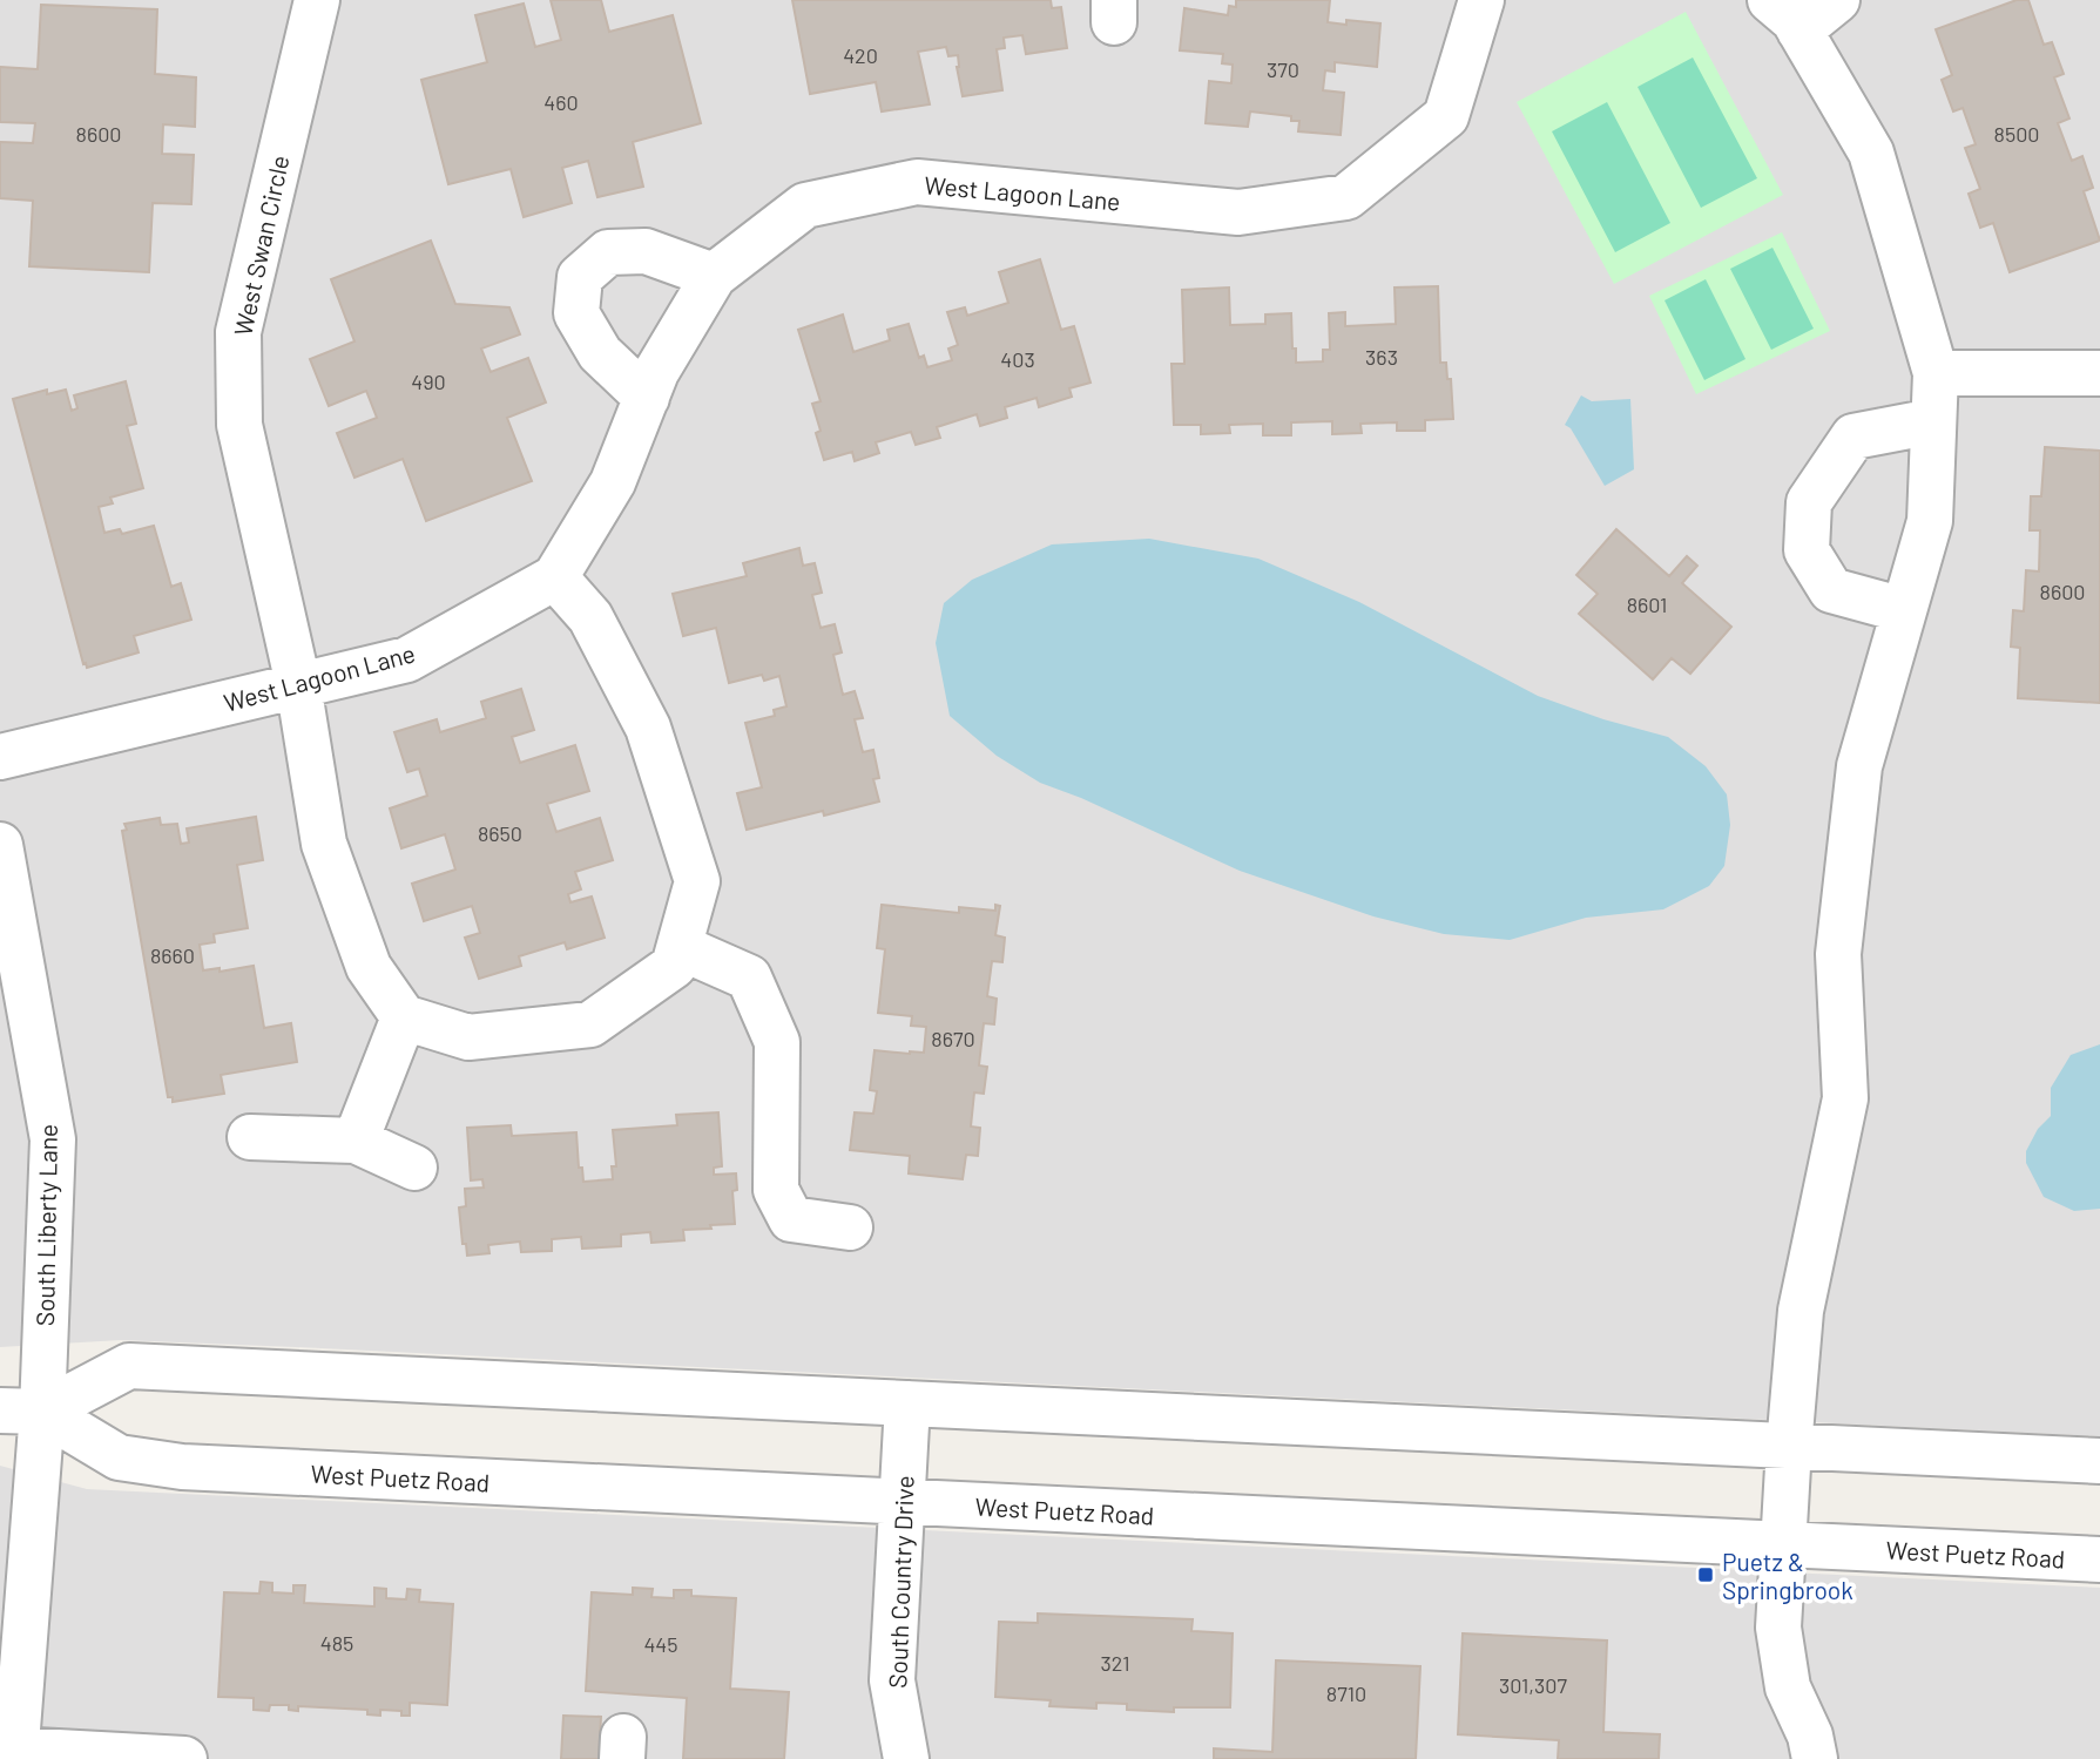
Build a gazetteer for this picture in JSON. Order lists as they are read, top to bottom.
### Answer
{
  "streets": {
    "street": [
      "West Lagoon Lane",
      "West Swan Circle",
      "South Liberty Lane",
      "West Puetz Road",
      "South Country Drive"
    ]
  },
  "crossings": [
    ["West Lagoon Lane", "West Swan Circle"],
    ["South Liberty Lane", "West Puetz Road"],
    ["West Puetz Road", "South Country Drive"]
  ],
  "places": {
    "transit": ["Puetz & Springbrook"]
  },
  "house_numbers": [
    "420",
    "370",
    "460",
    "8600",
    "8500",
    "363",
    "403",
    "490",
    "8600",
    "8601",
    "8650",
    "8660",
    "8670",
    "485",
    "445",
    "321",
    "301,307",
    "8710"
  ]
}
